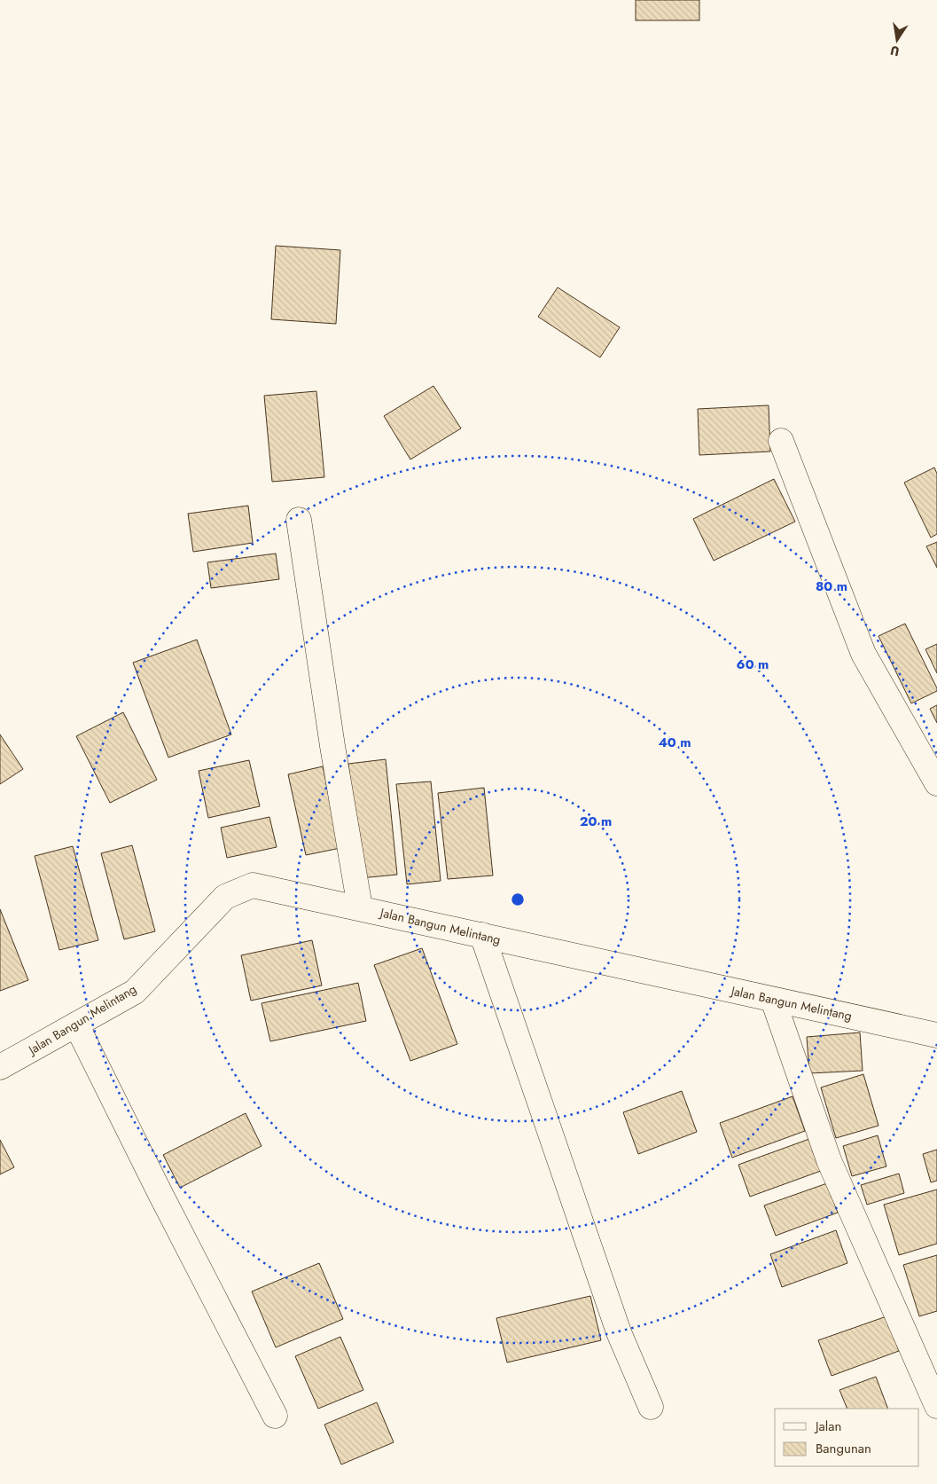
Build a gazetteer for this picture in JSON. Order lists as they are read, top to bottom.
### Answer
{
  "streets": {
    "street": ["Jalan Bangun Melintang"]
  },
  "legend": ["Jalan", "Bangunan"],
  "north": "bottom",
  "rings": [
    "80 m",
    "60 m",
    "40 m",
    "20 m"
  ]
}
